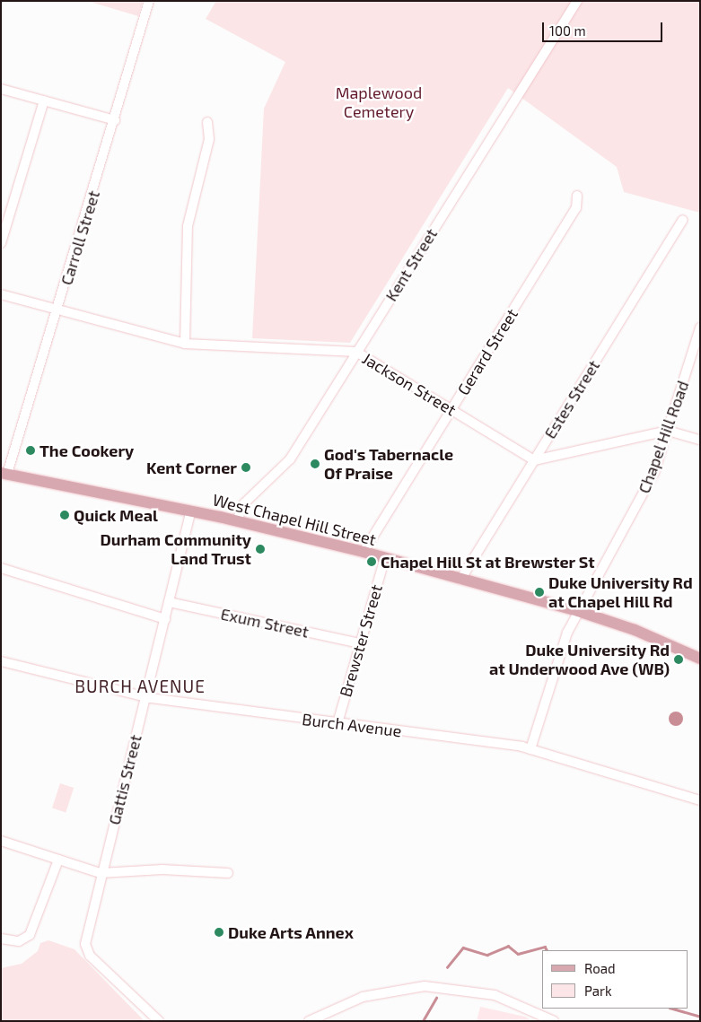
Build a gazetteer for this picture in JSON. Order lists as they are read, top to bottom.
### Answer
{
  "streets": {
    "main road": ["West Chapel Hill Street"],
    "street": [
      "Carroll Street",
      "Kent Street",
      "Gerard Street",
      "Jackson Street",
      "Estes Street",
      "Chapel Hill Road",
      "Exum Street",
      "Brewster Street",
      "Burch Avenue",
      "Gattis Street"
    ]
  },
  "crossings": [
    ["Carroll Street", "Jackson Street"],
    ["Carroll Street", "West Chapel Hill Street"],
    ["Kent Street", "Jackson Street"],
    ["Kent Street", "West Chapel Hill Street"],
    ["Gerard Street", "Jackson Street"],
    ["Gerard Street", "West Chapel Hill Street"],
    ["Jackson Street", "Estes Street"],
    ["Estes Street", "West Chapel Hill Street"],
    ["Chapel Hill Road", "West Chapel Hill Street"],
    ["Chapel Hill Road", "Burch Avenue"],
    ["West Chapel Hill Street", "Brewster Street"],
    ["West Chapel Hill Street", "Gattis Street"],
    ["Exum Street", "Brewster Street"],
    ["Exum Street", "Gattis Street"],
    ["Brewster Street", "Burch Avenue"],
    ["Burch Avenue", "Gattis Street"]
  ],
  "districts": ["BURCH AVENUE"],
  "parks": ["Maplewood Cemetery"],
  "places": [
    "The Cookery",
    "God's Tabernacle Of Praise",
    "Kent Corner",
    "Quick Meal",
    "Durham Community Land Trust",
    "Chapel Hill St at Brewster St",
    "Duke University Rd at Chapel Hill Rd",
    "Duke University Rd at Underwood Ave (WB)",
    "Duke Arts Annex"
  ],
  "legend": ["Road", "Park"],
  "scale_bar": "100 m"
}
